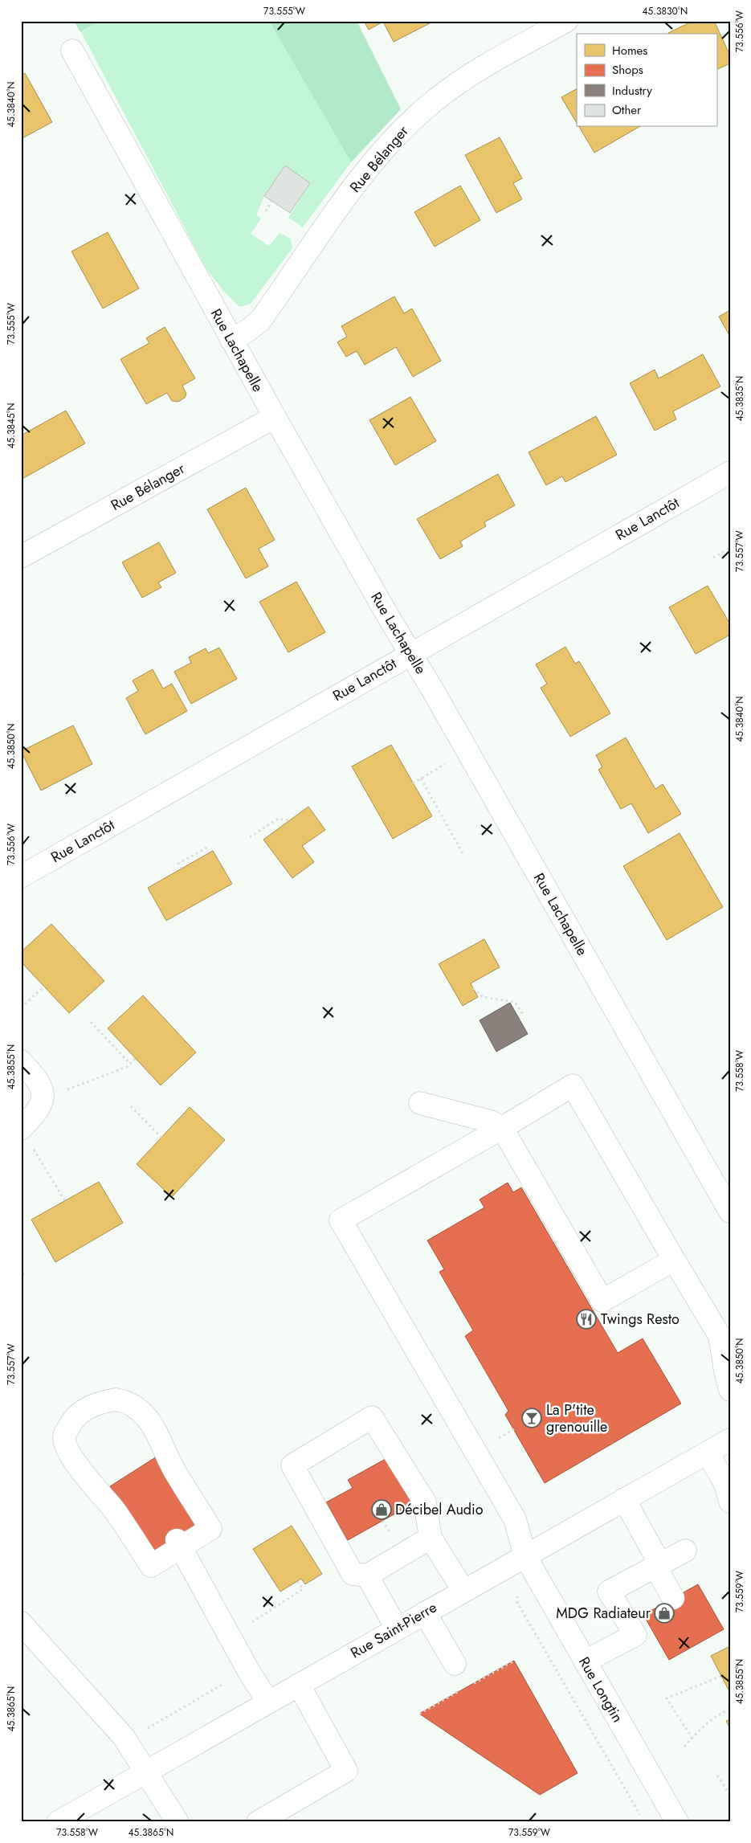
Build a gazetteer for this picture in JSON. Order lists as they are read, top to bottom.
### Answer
{
  "streets": {
    "street": [
      "Rue Bélanger",
      "Rue Lachapelle",
      "Rue Lanctôt",
      "Rue Saint-Pierre",
      "Rue Longtin"
    ]
  },
  "crossings": [
    ["Rue Bélanger", "Rue Lachapelle"],
    ["Rue Lachapelle", "Rue Lanctôt"],
    ["Rue Saint-Pierre", "Rue Longtin"]
  ],
  "places": {
    "restaurant": ["Twings Resto"],
    "bar": ["La P'tite grenouille"],
    "shop": ["Décibel Audio", "MDG Radiateur"]
  },
  "legend": [
    "Homes",
    "Shops",
    "Industry",
    "Other"
  ],
  "coordinates": [
    "73.555°W",
    "45.3830°N",
    "73.556°W",
    "45.3840°N",
    "45.3835°N",
    "45.3845°N",
    "73.557°W",
    "45.3850°N",
    "45.3855°N",
    "73.558°W",
    "73.559°W",
    "45.3865°N"
  ]
}
